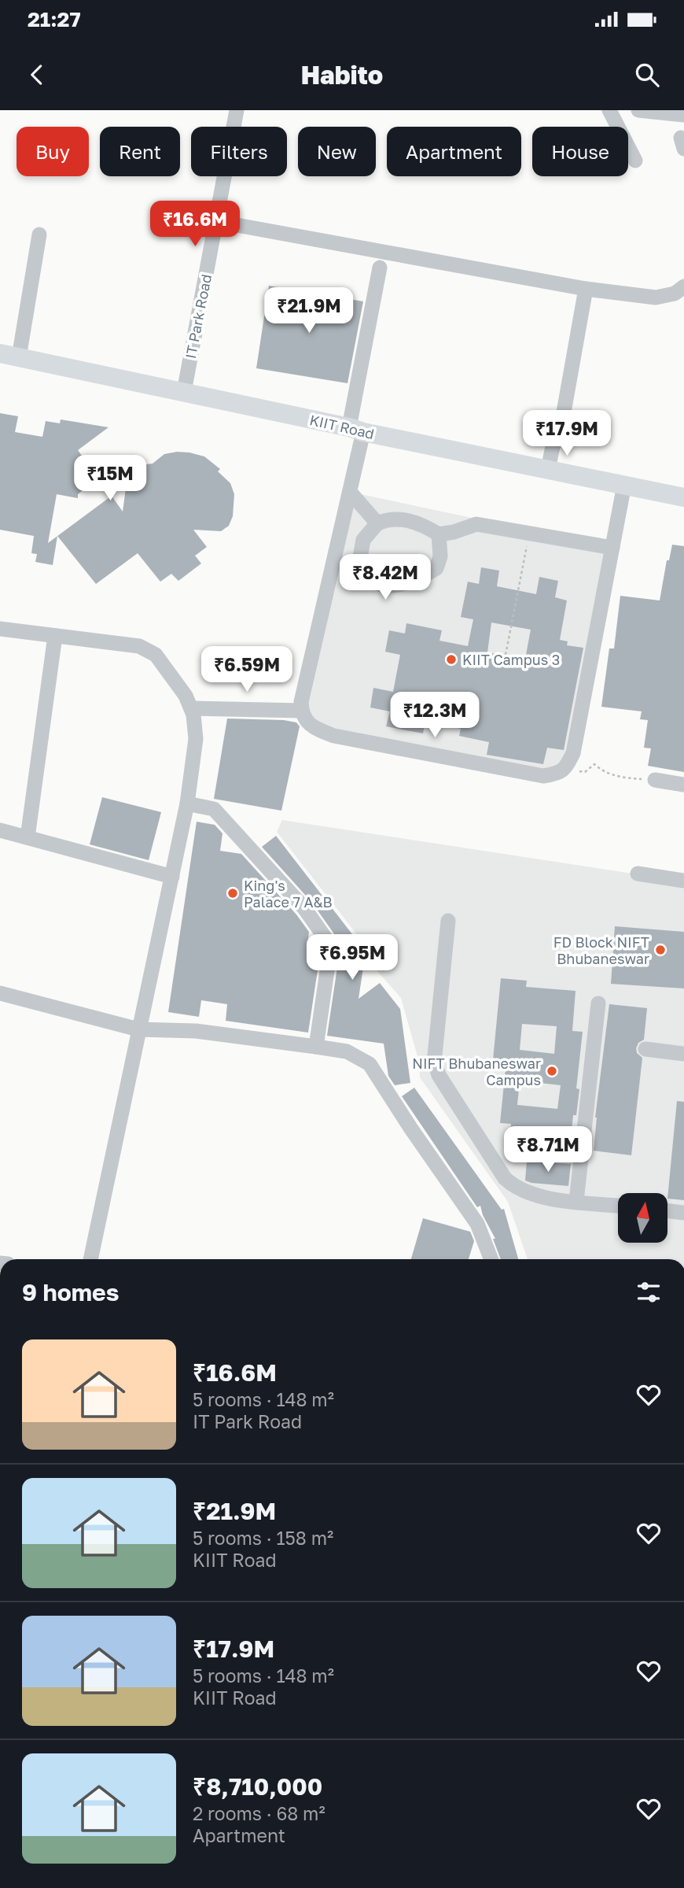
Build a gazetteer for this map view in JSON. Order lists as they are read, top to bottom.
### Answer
{
  "streets": {
    "main road": ["KIIT Road"],
    "street": ["IT Park Road"]
  },
  "crossings": [
    ["IT Park Road", "KIIT Road"]
  ],
  "places": [
    "KIIT Campus 3",
    "King's Palace 7 A&B",
    "FD Block NIFT Bhubaneswar",
    "NIFT Bhubaneswar Campus"
  ],
  "north": "top",
  "page": {
    "status": "21:27",
    "header": "Habito",
    "chip": [
      "Buy",
      "Rent",
      "Filters",
      "New",
      "Apartment",
      "House"
    ],
    "price": [
      "₹16.6M",
      "₹21.9M",
      "₹17.9M",
      "₹15M",
      "₹8.42M",
      "₹6.59M",
      "₹12.3M",
      "₹6.95M",
      "₹8.71M"
    ],
    "heading": "9 homes",
    "list": [
      {
        "name": "₹16.6M",
        "note": "5 rooms · 148 m² · IT Park Road"
      },
      {
        "name": "₹21.9M",
        "note": "5 rooms · 158 m² · KIIT Road"
      },
      {
        "name": "₹17.9M",
        "note": "5 rooms · 148 m² · KIIT Road"
      },
      {
        "name": "₹8,710,000",
        "note": "2 rooms · 68 m² · Apartment"
      }
    ]
  }
}
